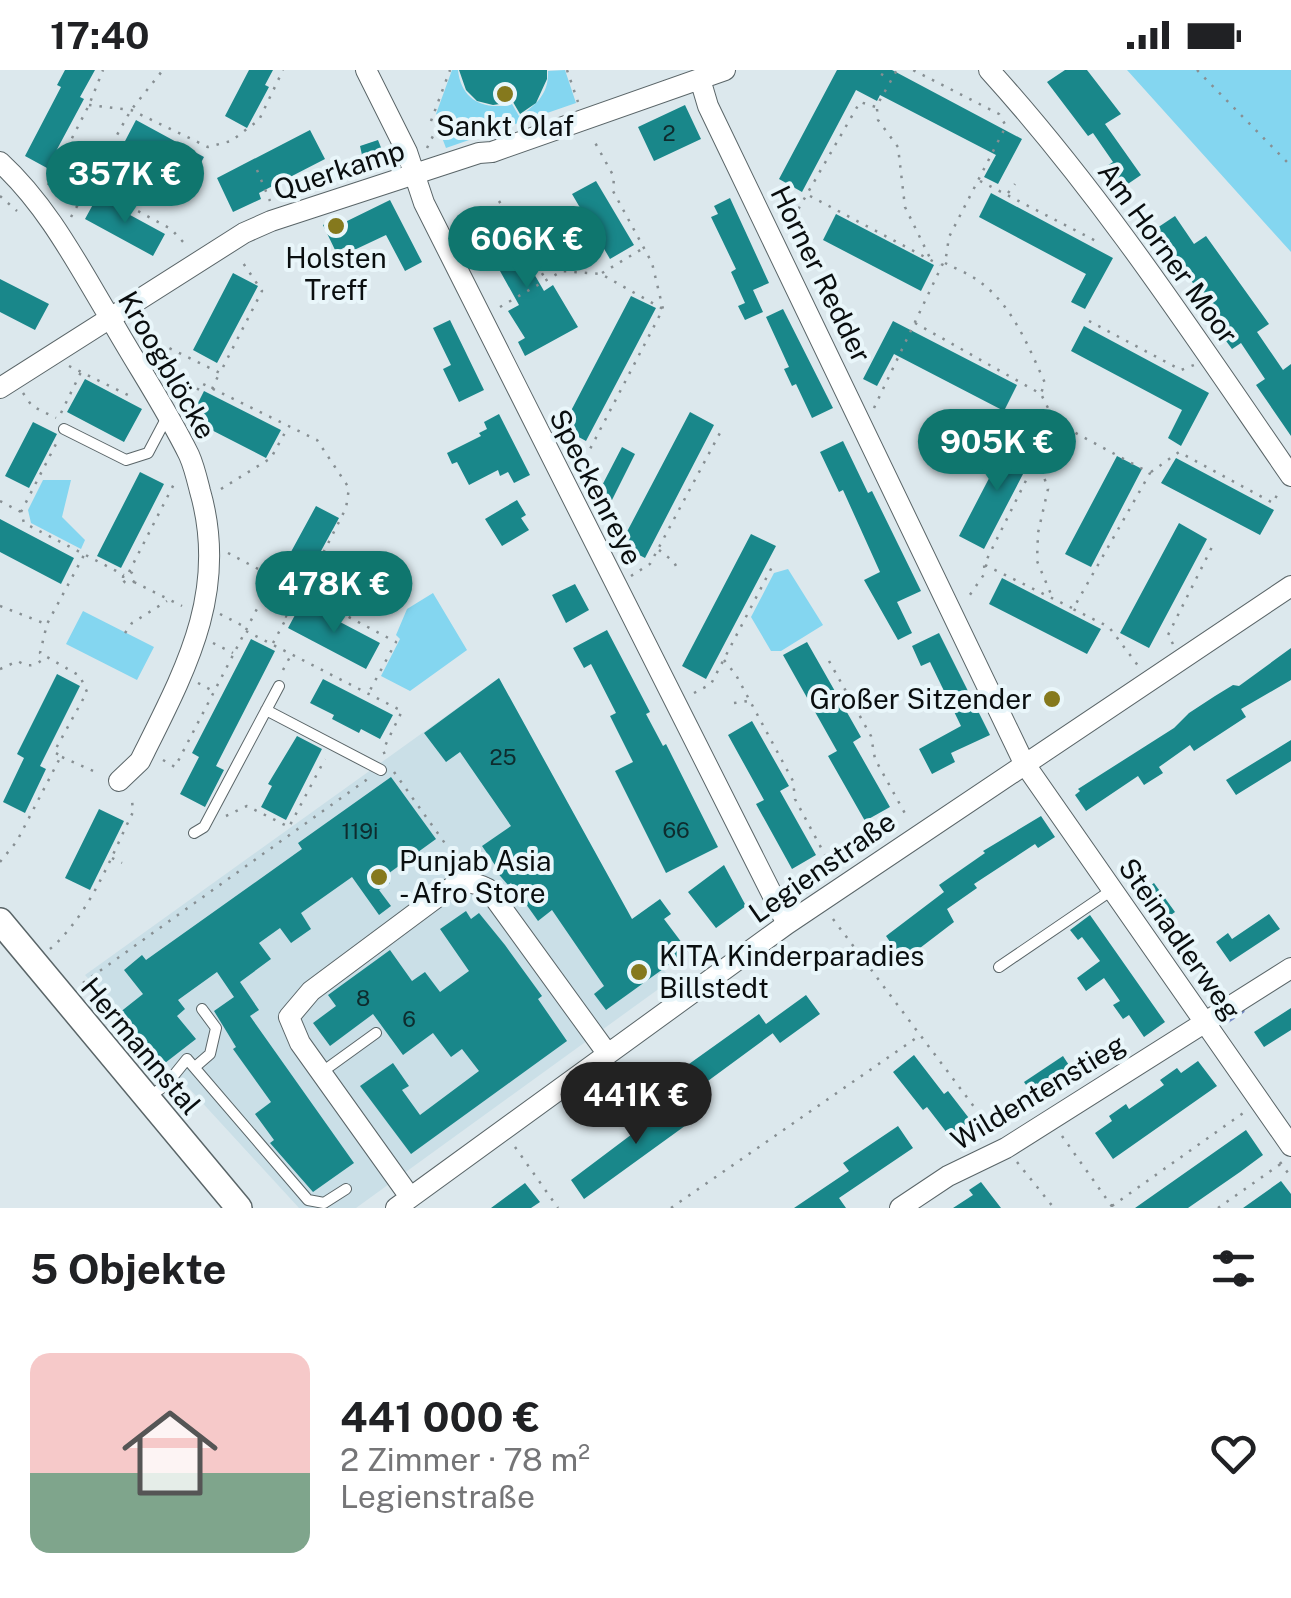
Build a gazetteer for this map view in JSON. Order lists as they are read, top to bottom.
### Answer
{
  "streets": {
    "street": [
      "Querkamp",
      "Am Horner Moor",
      "Horner Redder",
      "Kroogblöcke",
      "Speckenreye",
      "Legienstraße",
      "Steinadlerweg",
      "Hermannstal",
      "Wildentenstieg"
    ]
  },
  "crossings": [
    ["Querkamp", "Horner Redder"],
    ["Querkamp", "Kroogblöcke"],
    ["Querkamp", "Speckenreye"],
    ["Horner Redder", "Legienstraße"],
    ["Horner Redder", "Steinadlerweg"],
    ["Speckenreye", "Legienstraße"],
    ["Legienstraße", "Steinadlerweg"],
    ["Steinadlerweg", "Wildentenstieg"]
  ],
  "places": [
    "Sankt Olaf",
    "Holsten Treff",
    "Großer Sitzender",
    "Punjab Asia - Afro Store",
    "KITA Kinderparadies Billstedt"
  ],
  "house_numbers": [
    "2",
    "25",
    "66",
    "119i",
    "8",
    "6"
  ],
  "page": {
    "status": "17:40",
    "price": [
      "357K €",
      "606K €",
      "905K €",
      "478K €",
      "441K €"
    ],
    "heading": "5 Objekte",
    "list": [
      {
        "name": "441 000 €",
        "note": "2 Zimmer · 78 m² · Legienstraße"
      }
    ]
  }
}
